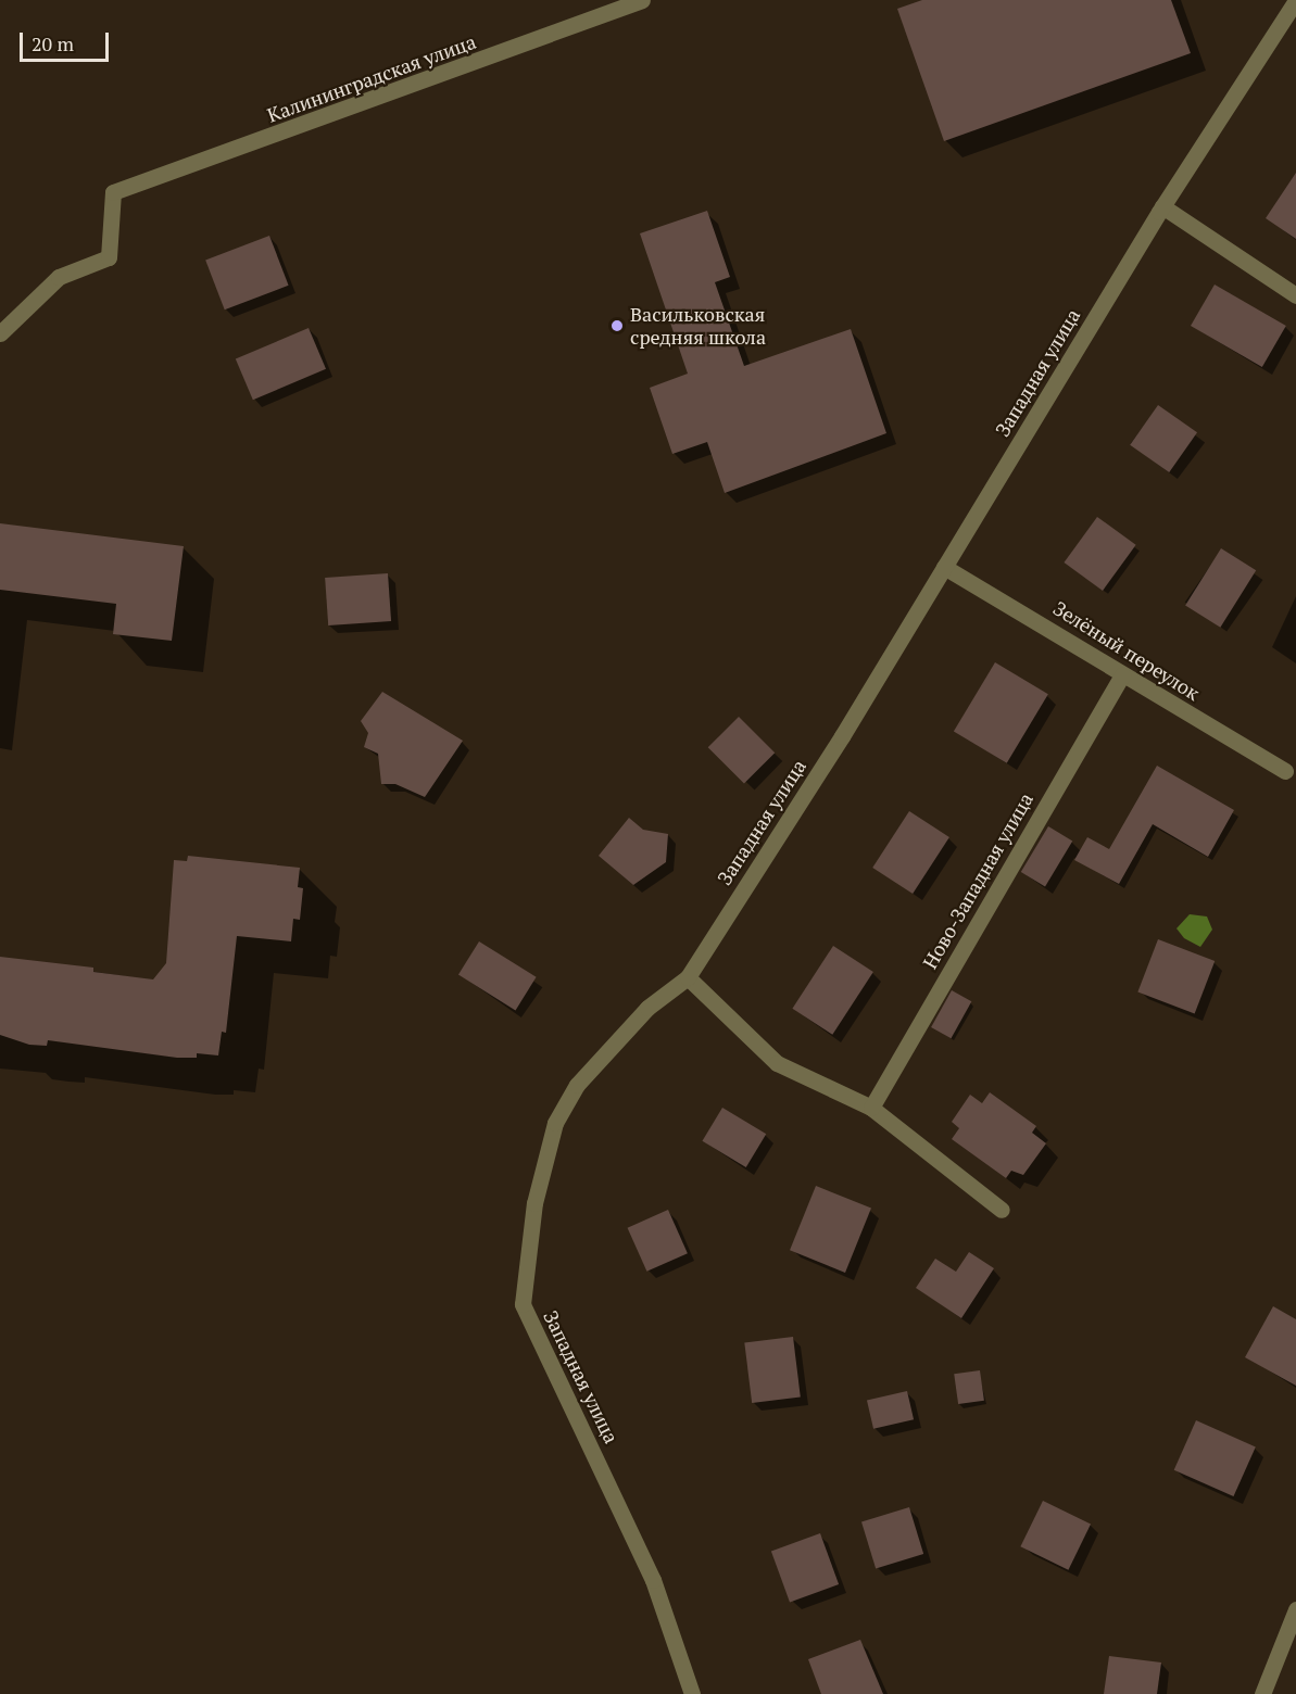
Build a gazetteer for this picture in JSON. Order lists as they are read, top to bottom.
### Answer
{
  "streets": {
    "street": [
      "Калининградская улица",
      "Западная улица",
      "Зелёный переулок",
      "Ново-Западная улица"
    ]
  },
  "crossings": [
    ["Западная улица", "Зелёный переулок"],
    ["Зелёный переулок", "Ново-Западная улица"]
  ],
  "places": ["Васильковская средняя школа"],
  "scale_bar": "20 m"
}
